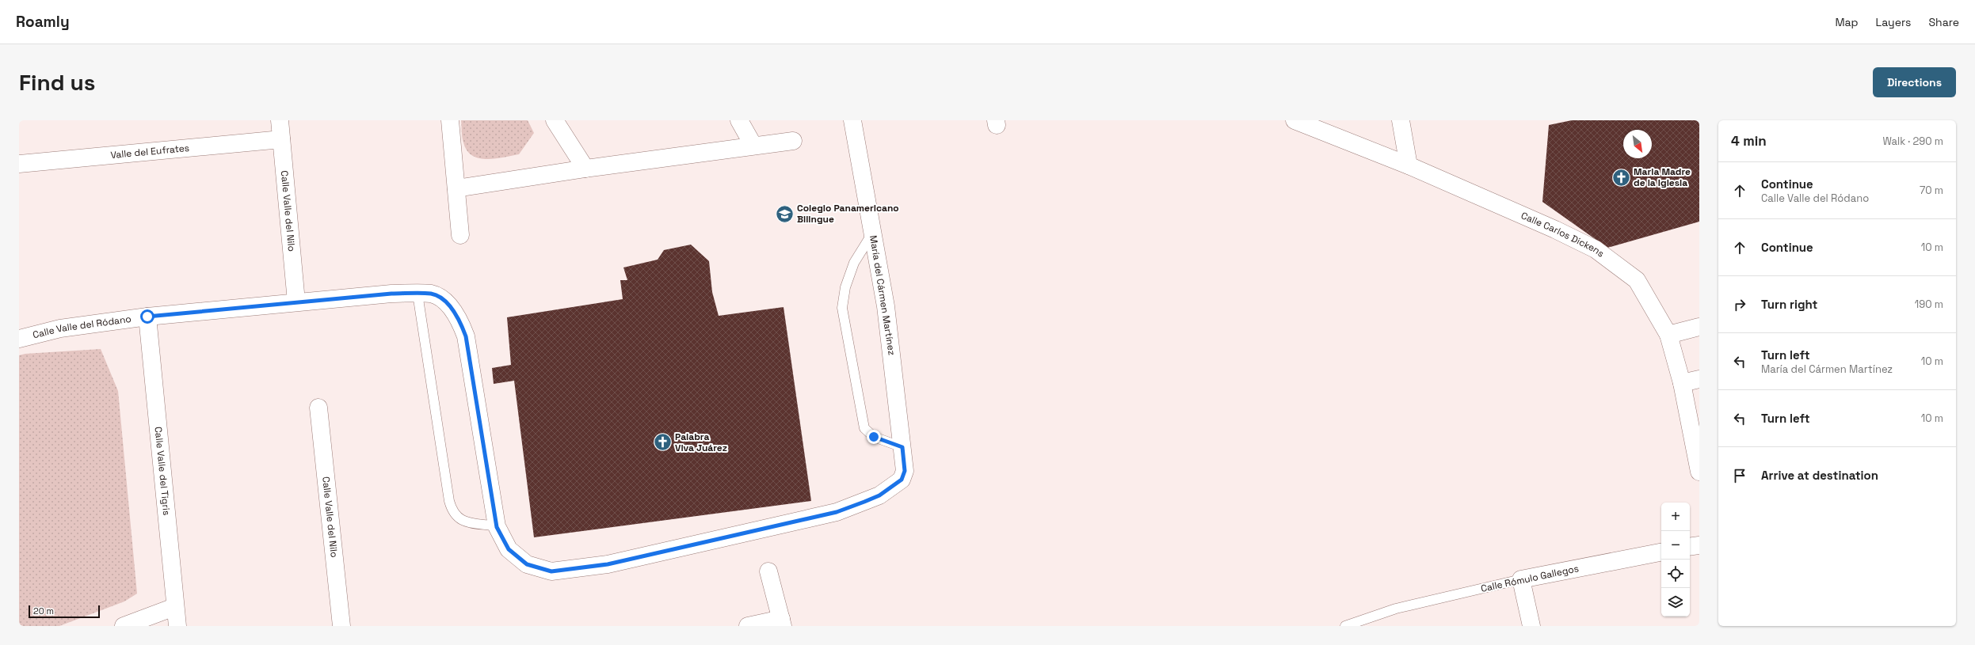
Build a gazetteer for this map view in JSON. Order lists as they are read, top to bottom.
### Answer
{
  "streets": {
    "street": [
      "Valle del Eufrates",
      "Calle Valle del Nilo",
      "Calle Carlos Dickens",
      "María del Cármen Martínez",
      "Calle Valle del Ródano",
      "Calle Valle del Tigris",
      "Calle Rómulo Gallegos"
    ]
  },
  "crossings": [
    ["Valle del Eufrates", "Calle Valle del Nilo"],
    ["Calle Valle del Nilo", "Calle Valle del Ródano"],
    ["María del Cármen Martínez", "Calle Valle del Ródano"],
    ["Calle Valle del Ródano", "Calle Valle del Tigris"]
  ],
  "places": {
    "church": ["Maria Madre de la Iglesia", "Palabra Viva Juárez"],
    "school or university": ["Colegio Panamericano Bilingue"]
  },
  "scale_bar": "20 m",
  "north": "bottom right",
  "page": {
    "header": "Roamly",
    "nav": ["Map", "Layers", "Share"],
    "buttons": "Directions",
    "title": "Find us",
    "heading": ["4 min", "Walk · 290 m"],
    "list": [
      ["Continue", "Calle Valle del Ródano", "70 m"],
      ["Continue", "10 m"],
      ["Turn right", "190 m"],
      ["Turn left", "María del Cármen Martínez", "10 m"],
      ["Turn left", "10 m"],
      "Arrive at destination"
    ],
    "map_buttons": ["+", "−"],
    "scale": "20 m"
  }
}
